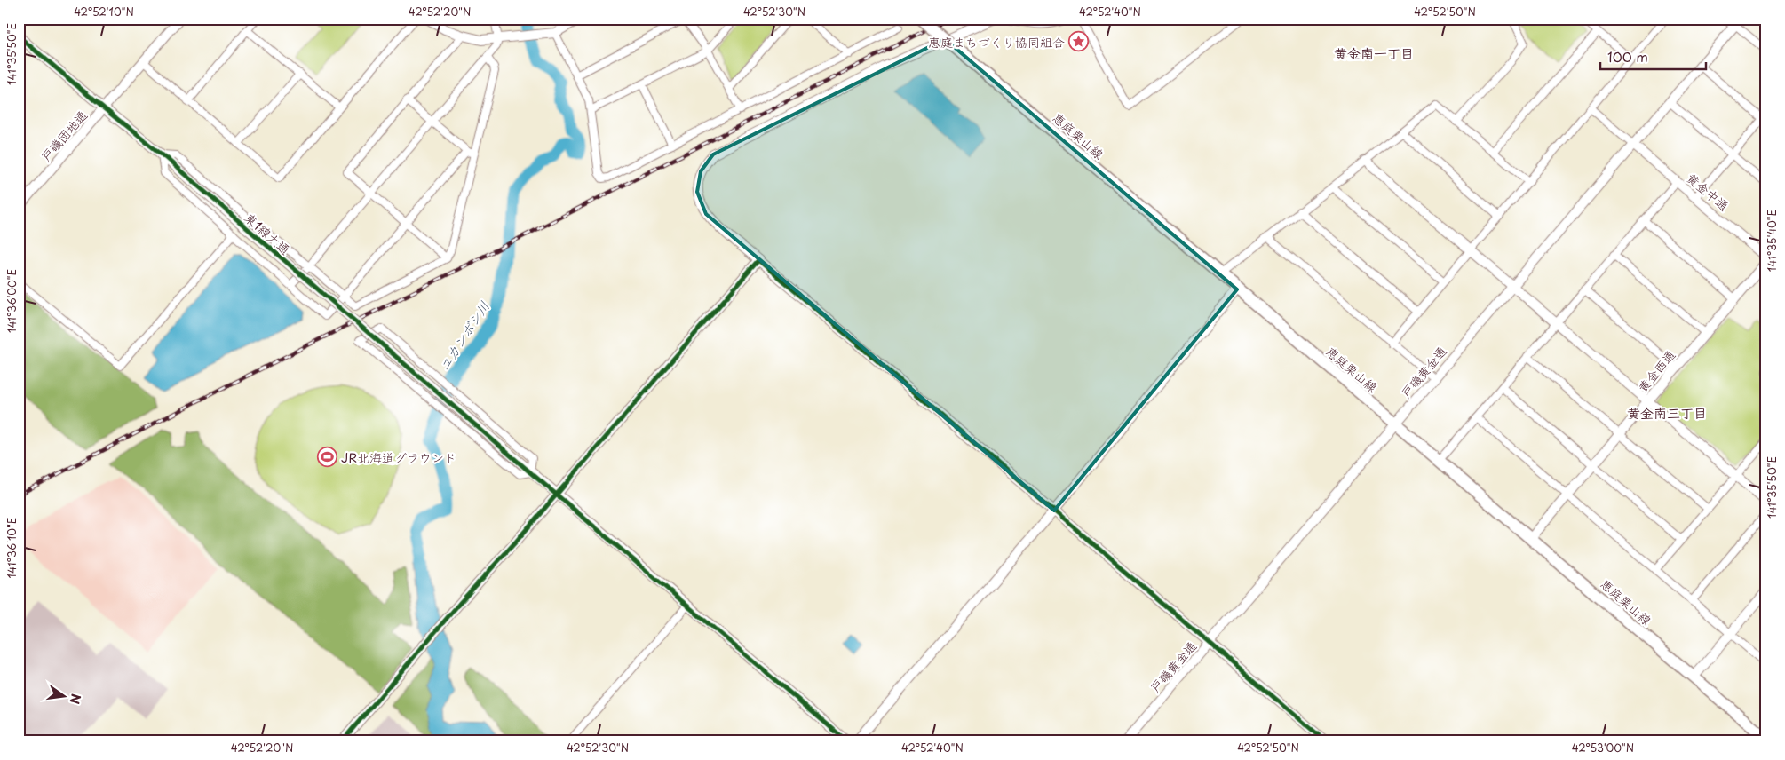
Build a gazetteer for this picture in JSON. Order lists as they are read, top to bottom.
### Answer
{
  "streets": {
    "main road": ["恵庭栗山線"],
    "street": [
      "戸磯団地通",
      "黄金中通",
      "東1線大通",
      "黄金西通",
      "戸磯黄金通"
    ]
  },
  "crossings": [
    ["戸磯団地通", "東1線大通"],
    ["恵庭栗山線", "黄金西通"],
    ["恵庭栗山線", "戸磯黄金通"],
    ["黄金中通", "戸磯黄金通"]
  ],
  "districts": ["黄金南一丁目", "黄金南三丁目"],
  "water": ["ユカンボシ川"],
  "places": {
    "place": ["恵庭まちづくり協同組合"],
    "sports": ["JR北海道グラウンド"]
  },
  "scale_bar": "100 m",
  "north": "right",
  "coordinates": [
    "42°52'10\"N",
    "42°52'20\"N",
    "42°52'30\"N",
    "42°52'40\"N",
    "42°52'50\"N",
    "141°35'50\"E",
    "141°35'40\"E",
    "141°36'00\"E",
    "141°36'10\"E",
    "42°53'00\"N"
  ]
}
